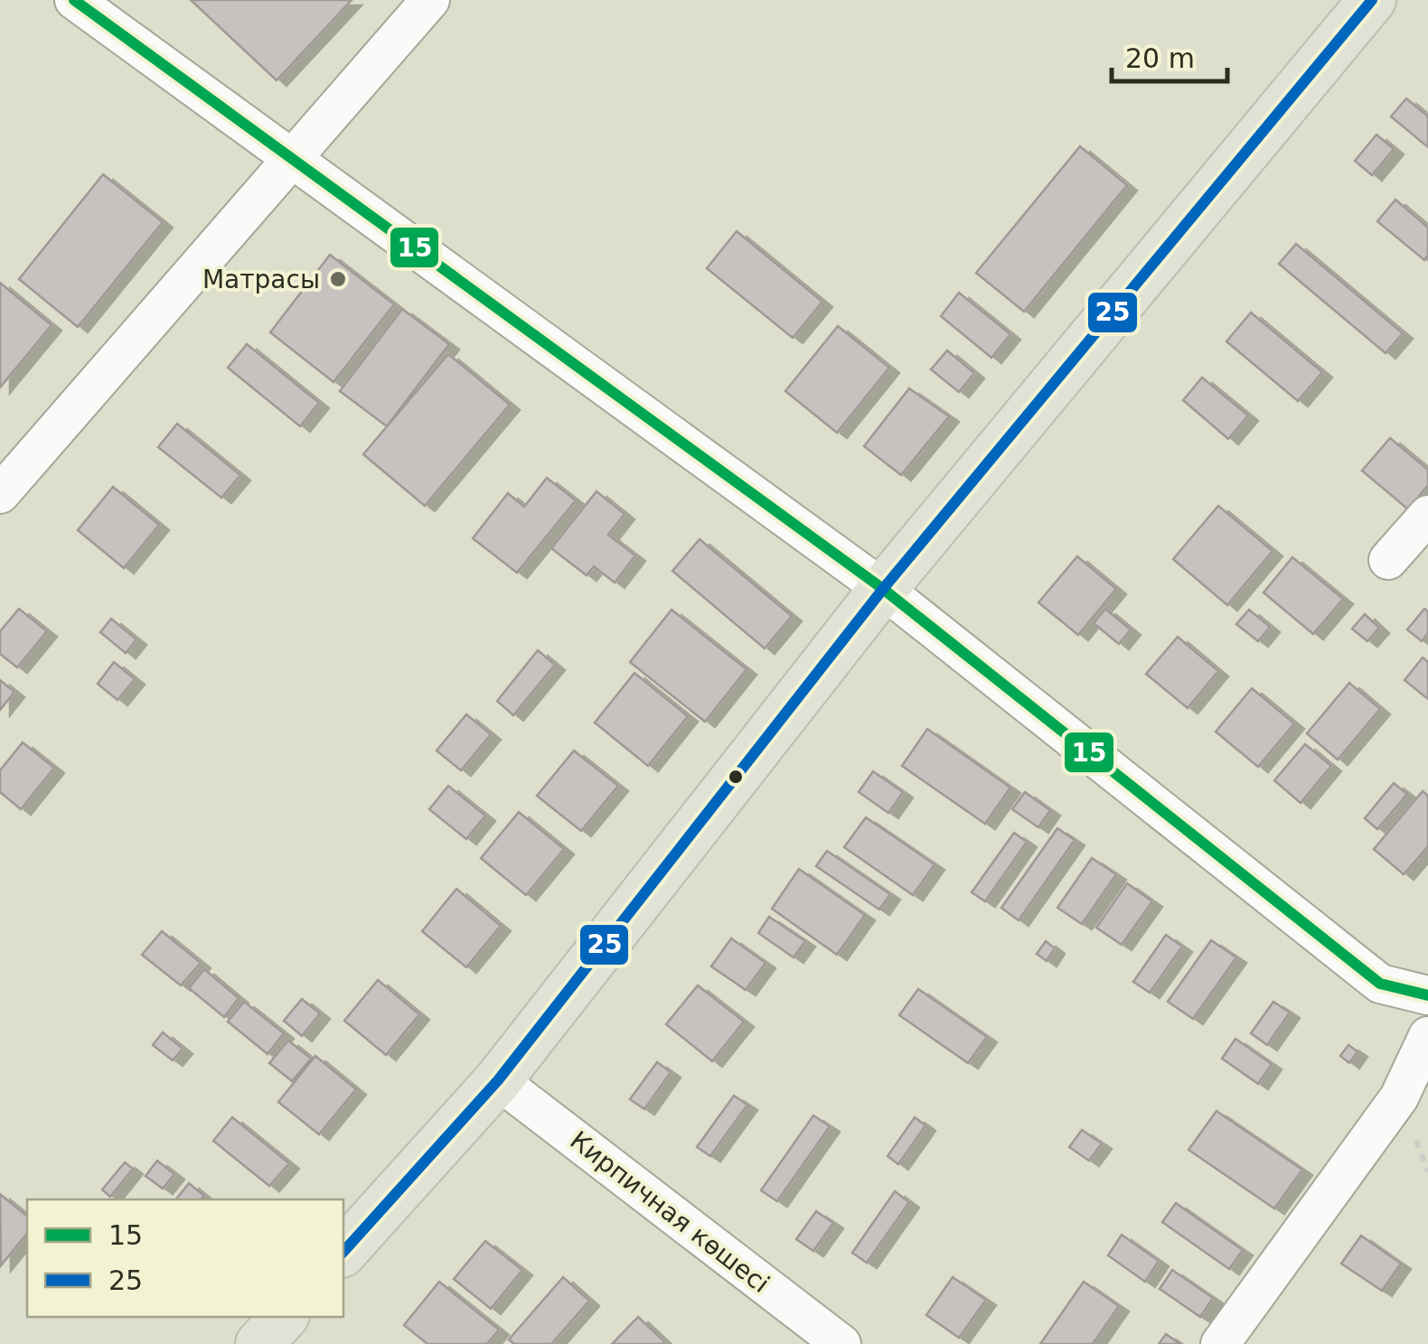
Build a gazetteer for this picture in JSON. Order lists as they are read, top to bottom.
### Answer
{
  "streets": {
    "street": ["Кирпичная көшесі"]
  },
  "places": ["Матрасы"],
  "lines": ["transit line 15", "transit line 25"],
  "legend": ["15", "25"],
  "scale_bar": "20 m"
}
